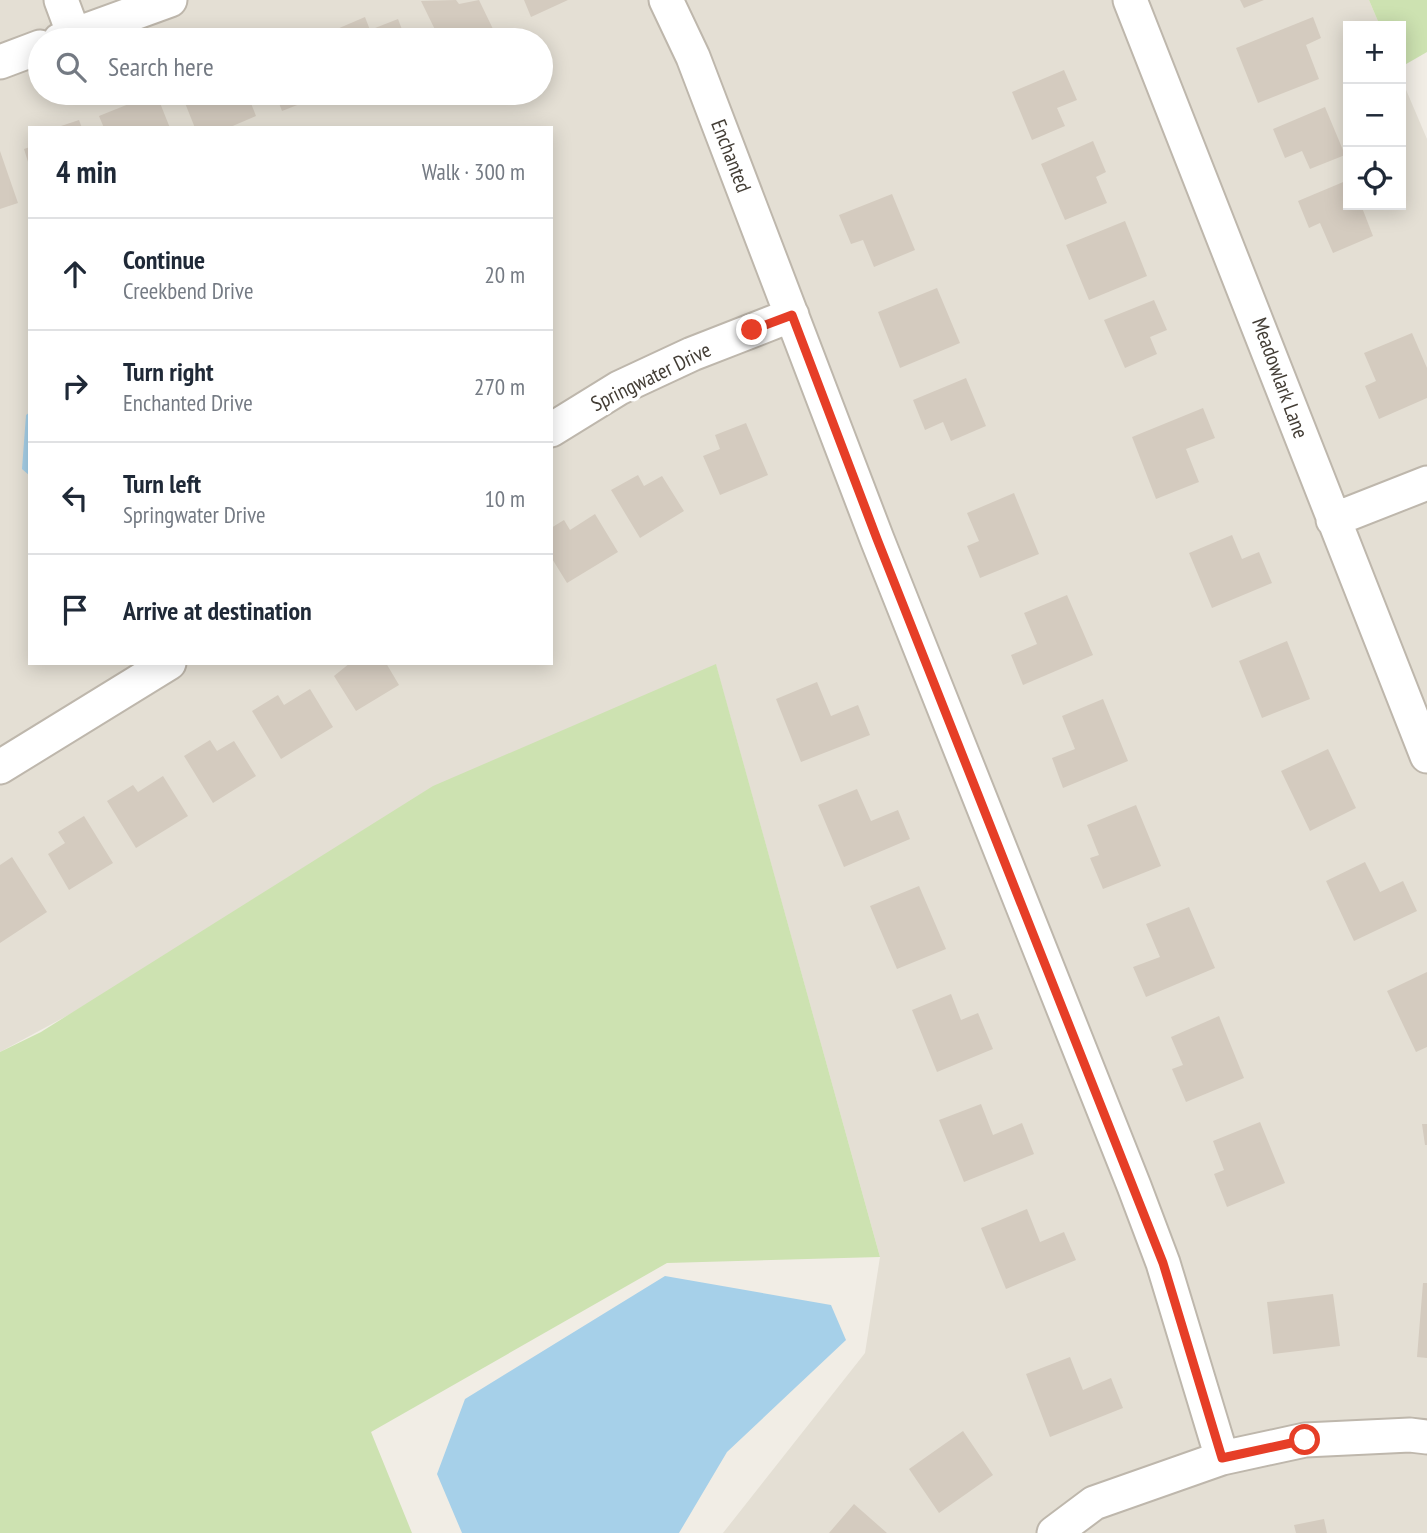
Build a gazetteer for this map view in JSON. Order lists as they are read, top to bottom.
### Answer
{
  "streets": {
    "street": ["Enchanted", "Springwater Drive", "Meadowlark Lane"]
  },
  "crossings": [
    ["Enchanted", "Springwater Drive"]
  ],
  "page": {
    "map_buttons": ["+", "−"],
    "search": "Search here",
    "heading": ["4 min", "Walk · 300 m"],
    "list": [
      ["Continue", "Creekbend Drive", "20 m"],
      ["Turn right", "Enchanted Drive", "270 m"],
      ["Turn left", "Springwater Drive", "10 m"],
      "Arrive at destination"
    ]
  }
}
